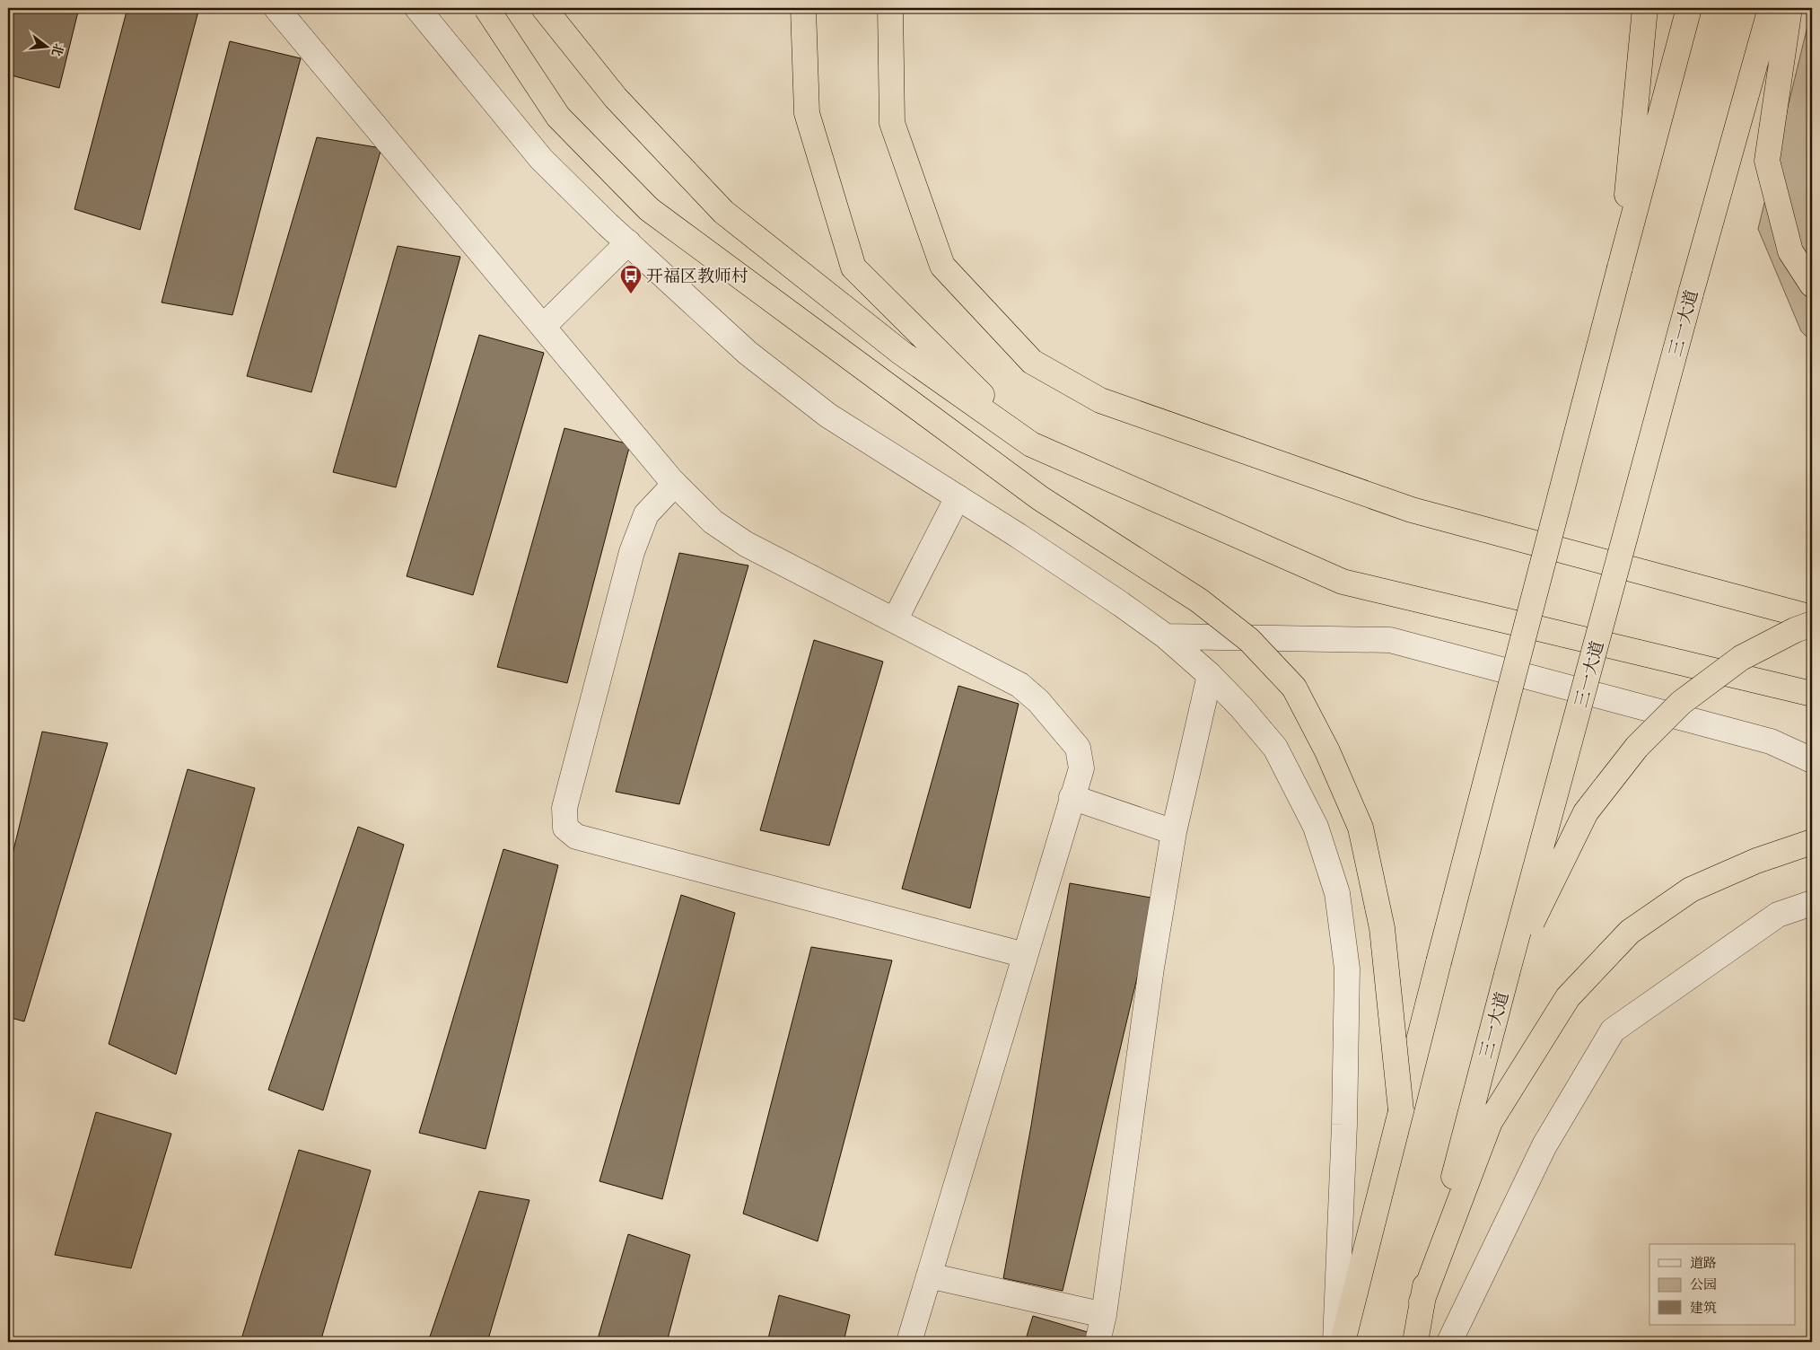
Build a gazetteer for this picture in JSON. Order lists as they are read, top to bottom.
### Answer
{
  "streets": {
    "highway": ["三一大道"]
  },
  "places": {
    "bus stop": ["开福区教师村"]
  },
  "legend": ["道路", "公园", "建筑"],
  "north": "right"
}
